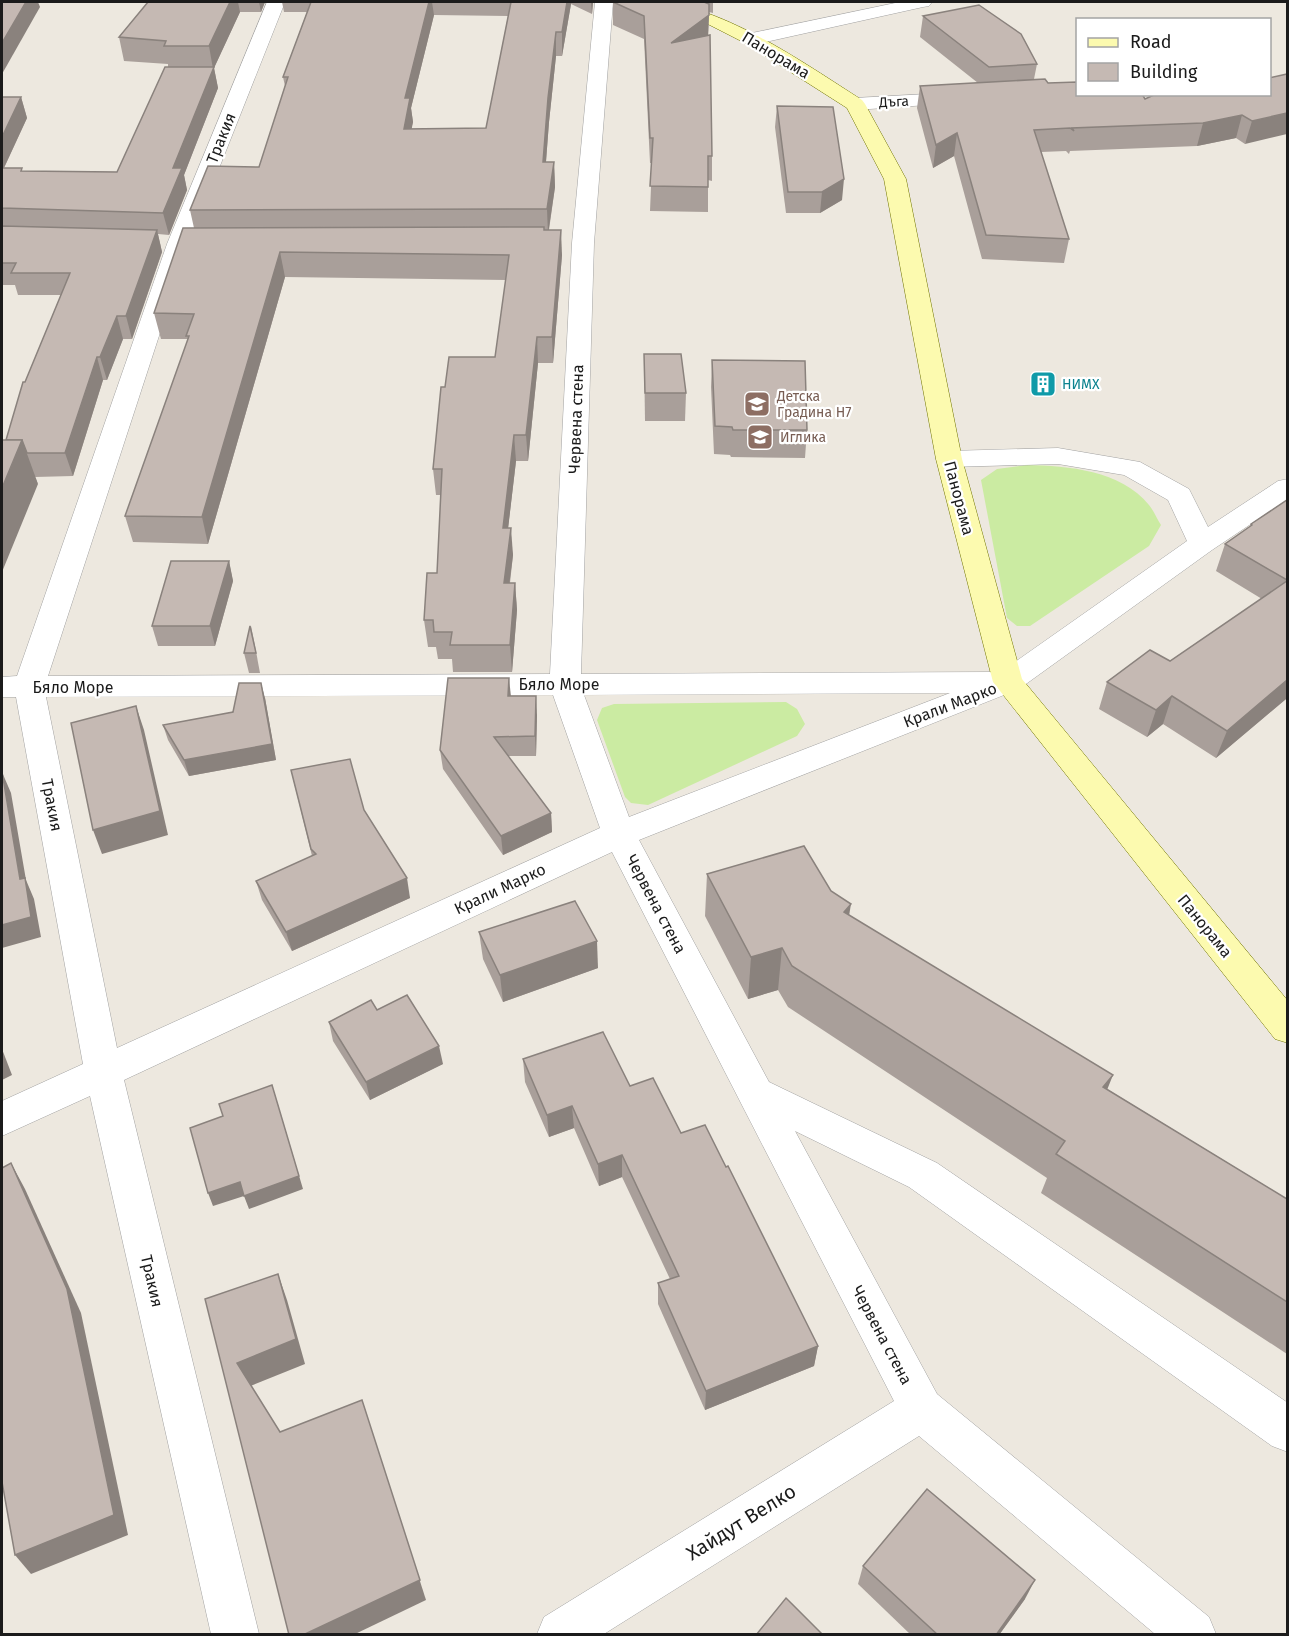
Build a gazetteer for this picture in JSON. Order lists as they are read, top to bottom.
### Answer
{
  "streets": {
    "street": [
      "Панорама",
      "Дъга",
      "Тракия",
      "Червена стена",
      "Бяло Море",
      "Крали Марко",
      "Хайдут Велко"
    ]
  },
  "crossings": [
    ["Панорама", "Дъга"],
    ["Панорама", "Бяло Море"],
    ["Панорама", "Крали Марко"],
    ["Тракия", "Бяло Море"],
    ["Тракия", "Крали Марко"],
    ["Червена стена", "Бяло Море"],
    ["Червена стена", "Крали Марко"],
    ["Червена стена", "Хайдут Велко"],
    ["Бяло Море", "Крали Марко"]
  ],
  "places": {
    "building": ["НИМХ"],
    "school or university": ["Детска Градина Н7", "Иглика"]
  },
  "legend": ["Road", "Building"]
}
